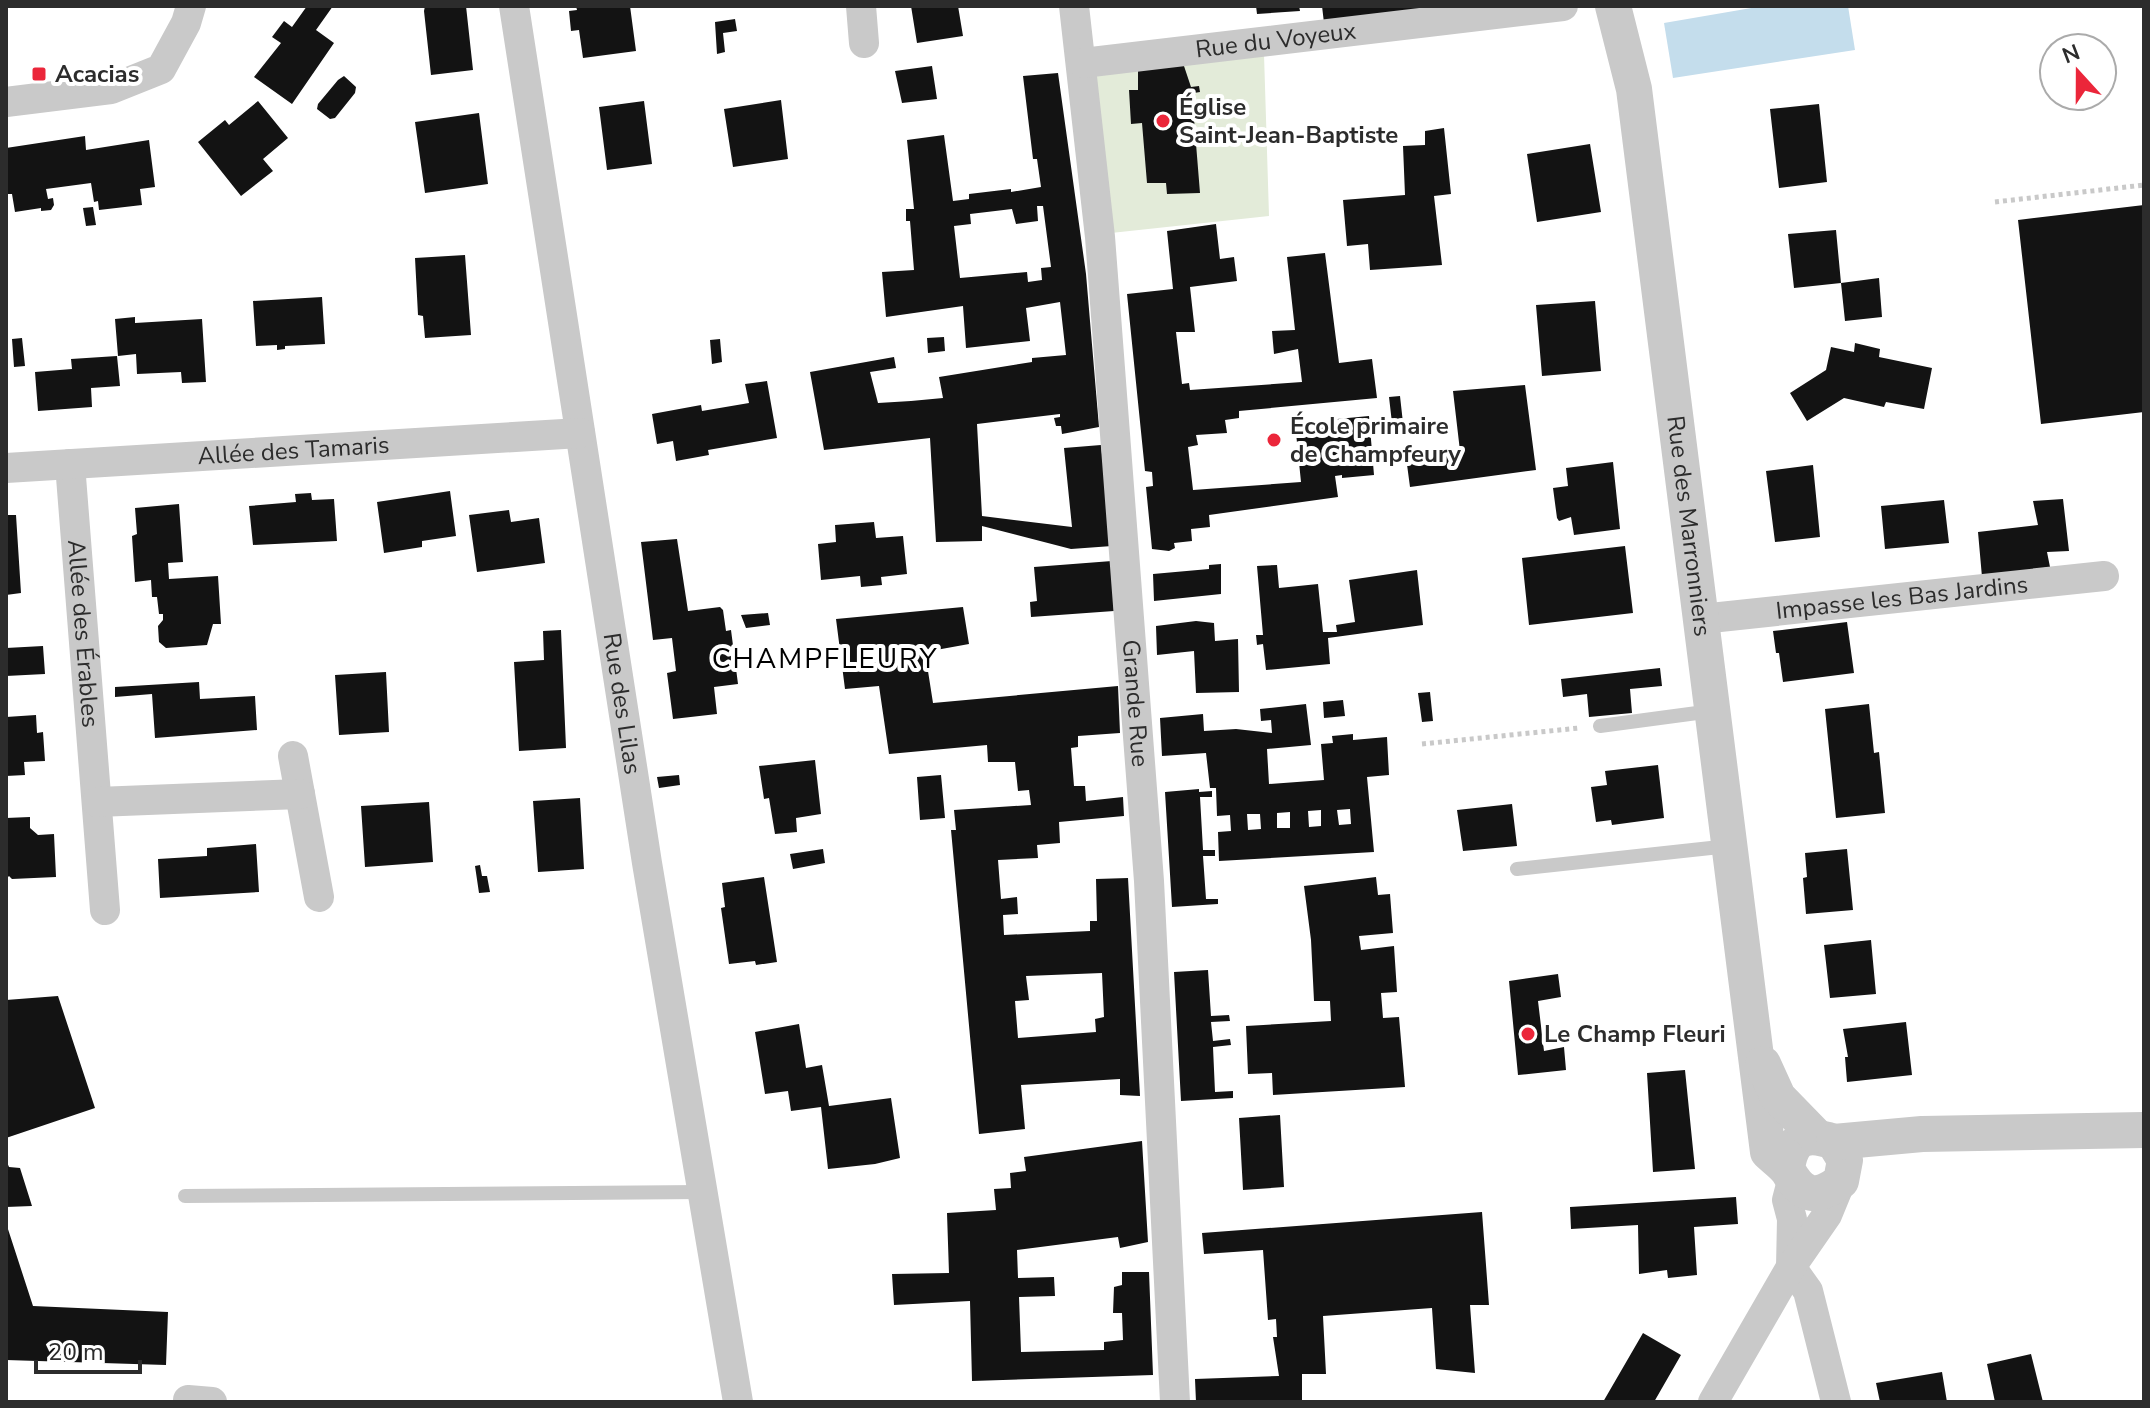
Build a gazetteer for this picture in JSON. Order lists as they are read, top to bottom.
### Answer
{
  "streets": {
    "street": [
      "Rue du Voyeux",
      "Allée des Tamaris",
      "Rue des Marronniers",
      "Impasse les Bas Jardins",
      "Allée des Érables",
      "Grande Rue",
      "Rue des Lilas"
    ]
  },
  "crossings": [
    ["Rue du Voyeux", "Grande Rue"],
    ["Allée des Tamaris", "Allée des Érables"],
    ["Allée des Tamaris", "Rue des Lilas"],
    ["Rue des Marronniers", "Impasse les Bas Jardins"]
  ],
  "districts": ["CHAMPFLEURY"],
  "places": {
    "transit": ["Acacias"],
    "other": ["Église Saint-Jean-Baptiste", "École primaire de Champfeury", "Le Champ Fleuri"]
  },
  "scale_bar": "20 m",
  "north": "top"
}
